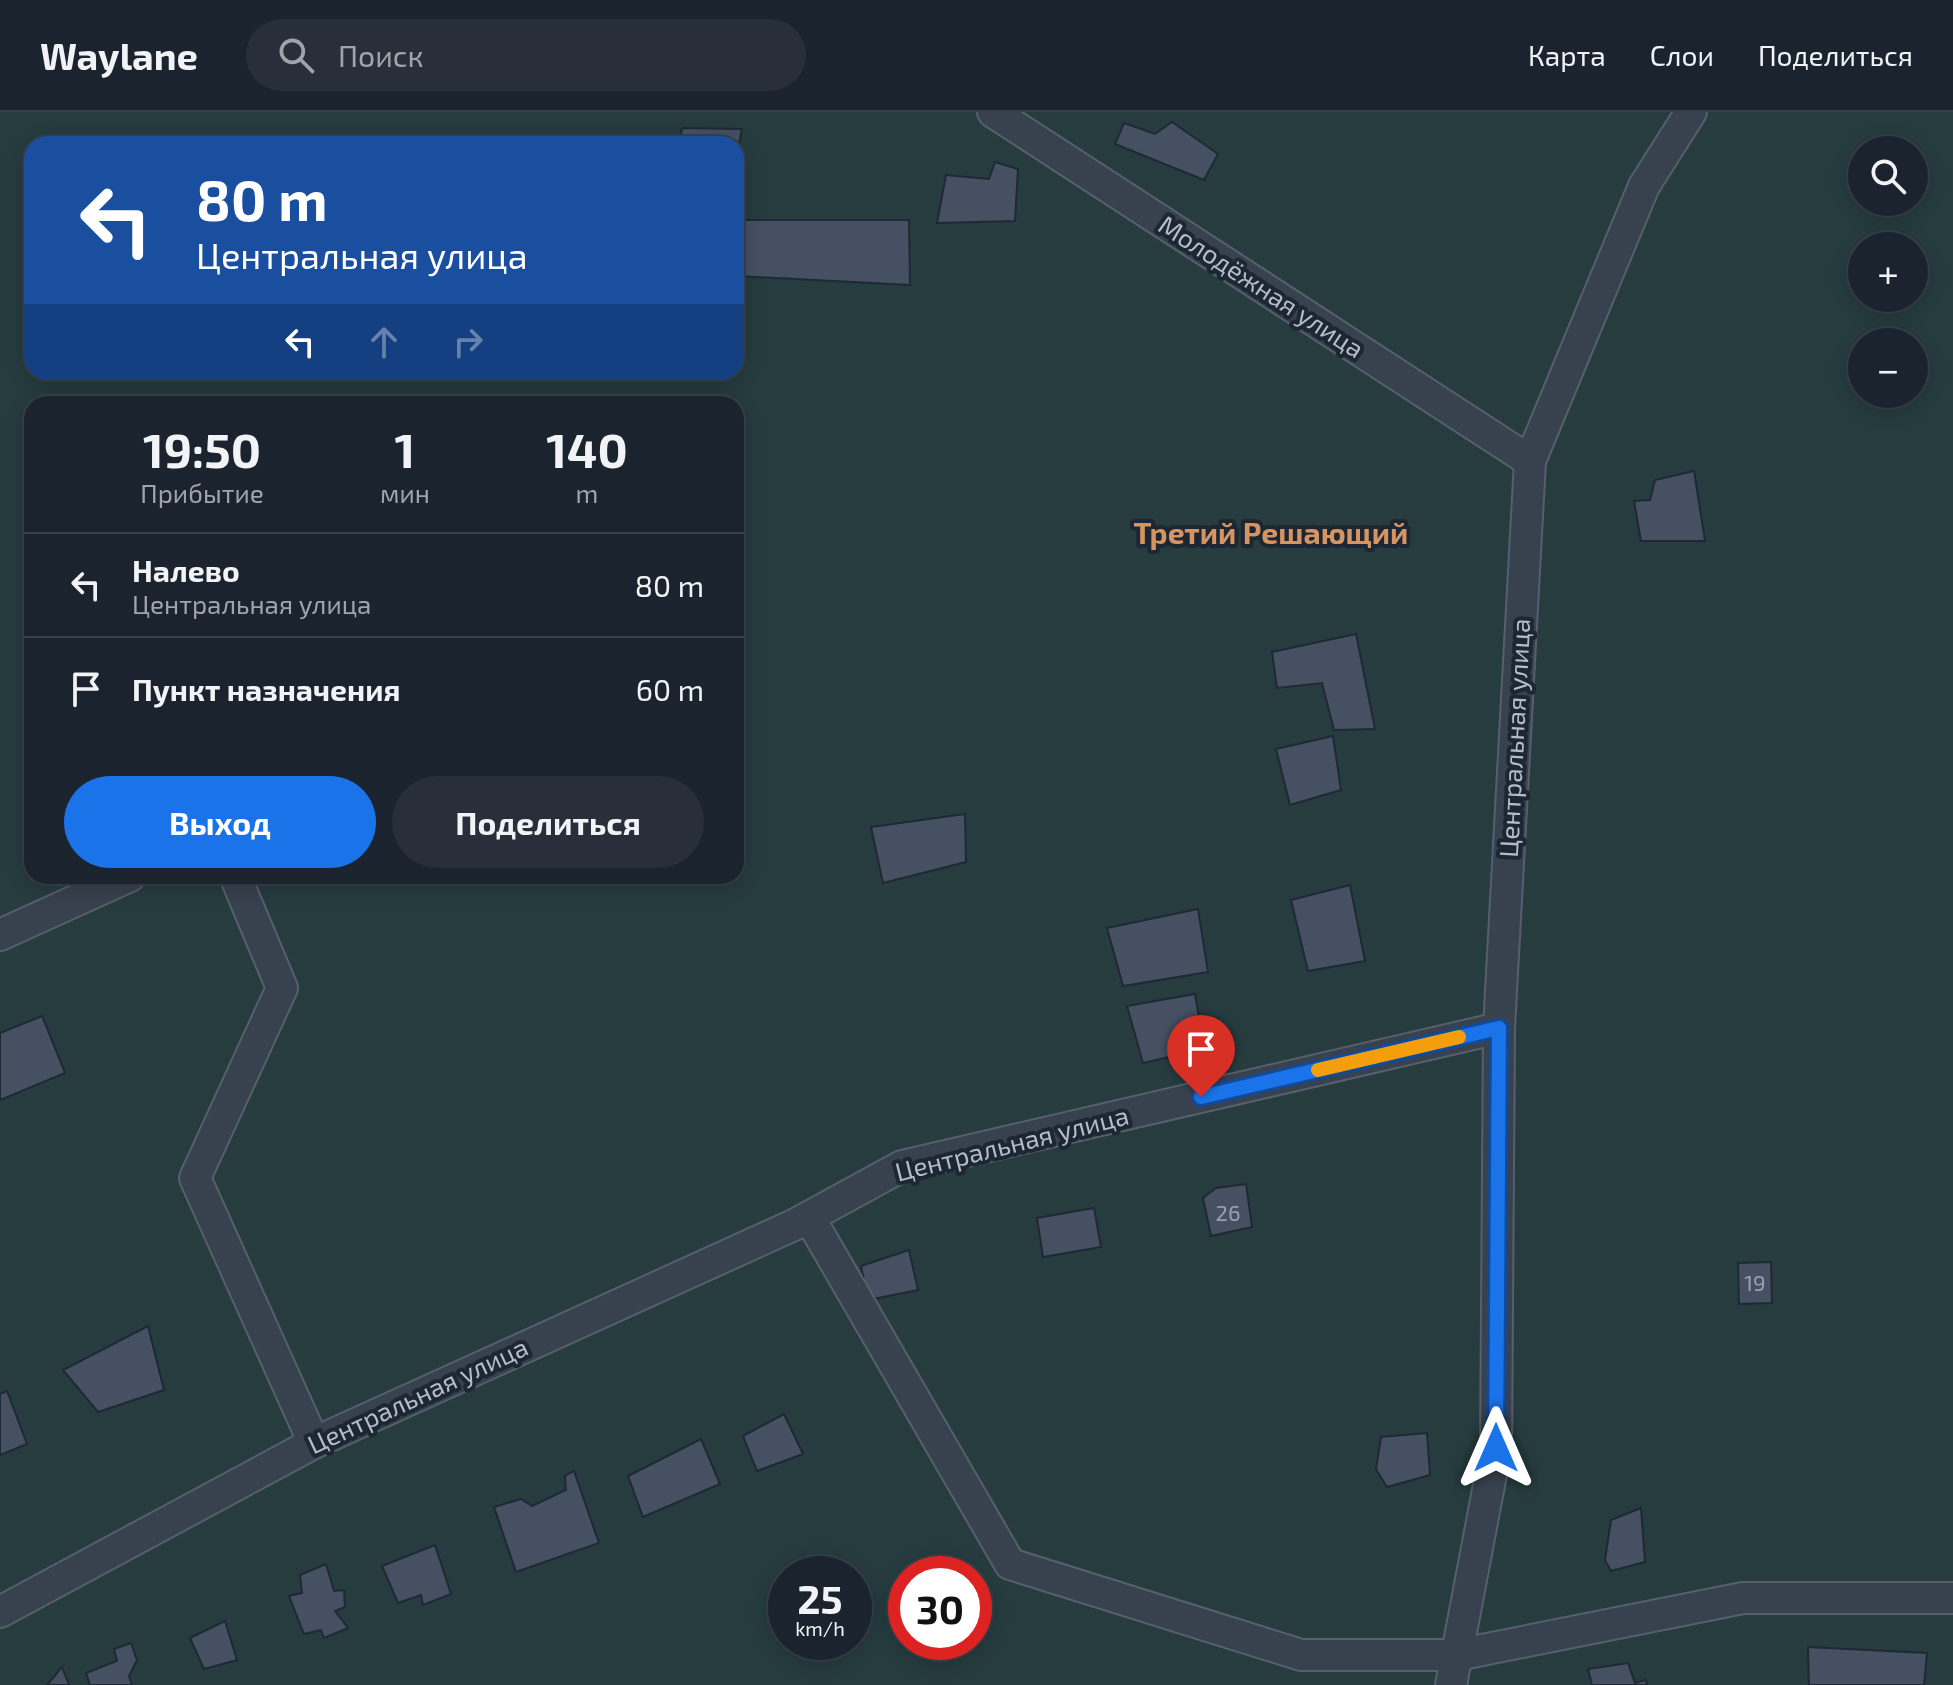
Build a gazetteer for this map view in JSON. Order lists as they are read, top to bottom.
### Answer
{
  "streets": {
    "street": ["Молодёжная улица", "Центральная улица"]
  },
  "crossings": [
    ["Молодёжная улица", "Центральная улица"]
  ],
  "districts": ["Третий Решающий"],
  "house_numbers": ["26", "19"],
  "page": {
    "header": "Waylane",
    "search": "Поиск",
    "nav": ["Карта", "Слои", "Поделиться"],
    "map_buttons": ["+", "−"],
    "turn": ["80 m", "Центральная улица"],
    "eta": [
      "19:50",
      "Прибытие",
      "1",
      "мин",
      "140",
      "m"
    ],
    "list": [
      {
        "name": "Налево",
        "note": "Центральная улица",
        "value": "80 m"
      },
      {
        "name": "Пункт назначения",
        "value": "60 m"
      }
    ],
    "buttons": ["Выход", "Поделиться"],
    "speed": "25 km/h",
    "limit": "30"
  }
}
